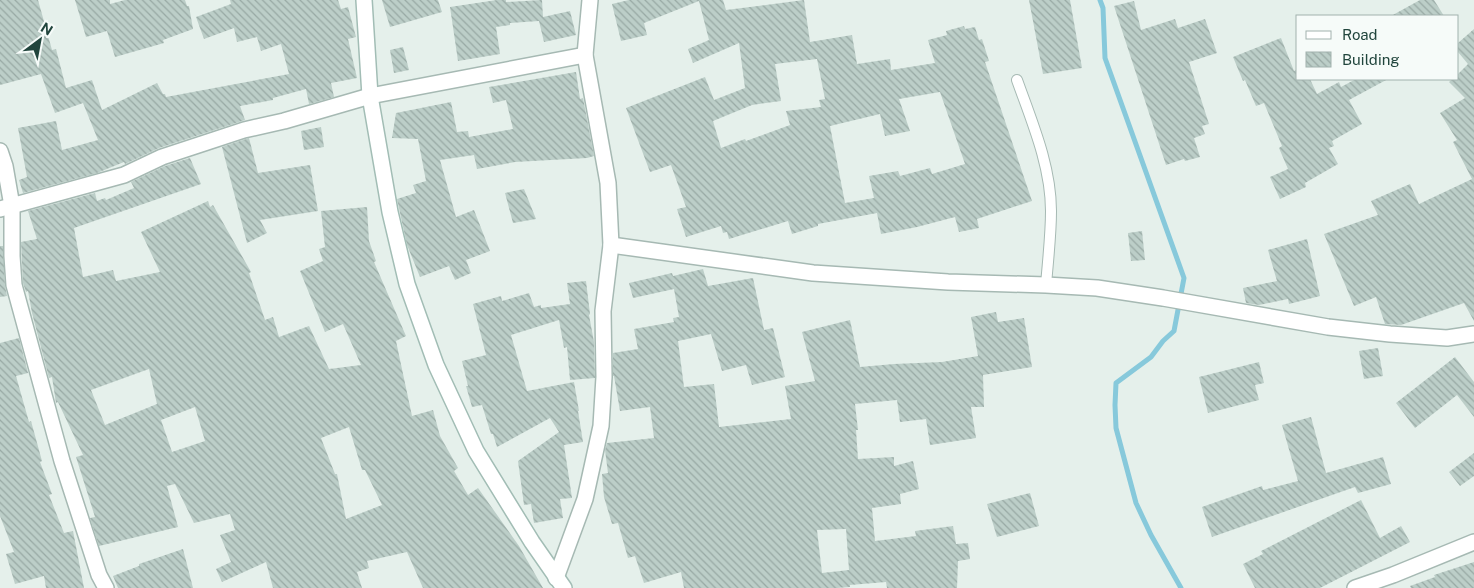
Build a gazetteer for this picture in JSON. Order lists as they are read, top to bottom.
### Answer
{
  "legend": ["Road", "Building"],
  "north": "top right"
}
